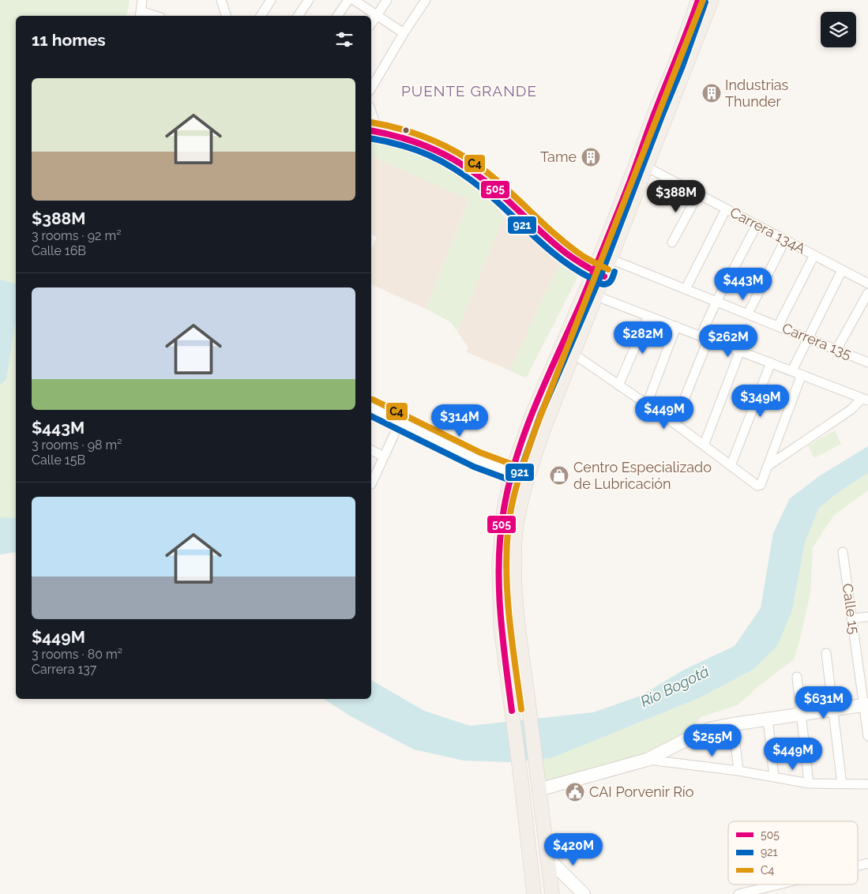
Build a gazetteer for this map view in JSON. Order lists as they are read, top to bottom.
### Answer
{
  "streets": {
    "street": ["Carrera 134A", "Carrera 135", "Calle 15"]
  },
  "districts": ["PUENTE GRANDE"],
  "water": ["Río Bogotá"],
  "places": {
    "building": ["Industrias Thunder", "Tame"],
    "shop": ["Centro Especializado de Lubricación"],
    "public building": ["CAI Porvenir Río"]
  },
  "lines": ["transit line 505", "transit line C4", "transit line 921"],
  "legend": ["505", "921", "C4"],
  "page": {
    "heading": "11 homes",
    "list": [
      {
        "name": "$388M",
        "note": "3 rooms · 92 m² · Calle 16B"
      },
      {
        "name": "$443M",
        "note": "3 rooms · 98 m² · Calle 15B"
      },
      {
        "name": "$449M",
        "note": "3 rooms · 80 m² · Carrera 137"
      }
    ],
    "price": [
      "$388M",
      "$443M",
      "$282M",
      "$262M",
      "$349M",
      "$449M",
      "$314M",
      "$631M",
      "$255M",
      "$449M",
      "$420M"
    ]
  }
}
